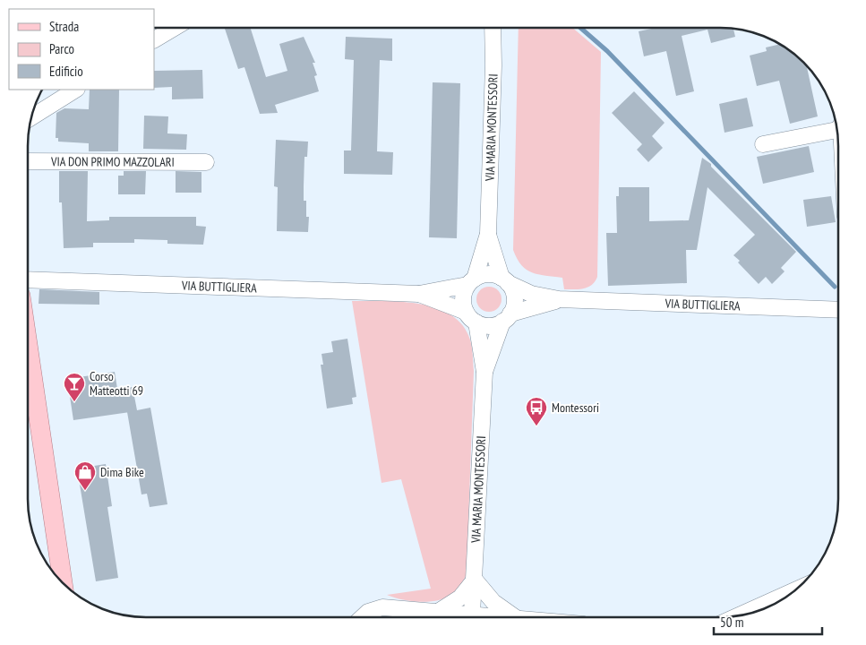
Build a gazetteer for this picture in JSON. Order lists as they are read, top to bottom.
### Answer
{
  "streets": {
    "street": ["VIA MARIA MONTESSORI", "VIA DON PRIMO MAZZOLARI", "VIA BUTTIGLIERA"]
  },
  "crossings": [
    ["VIA MARIA MONTESSORI", "VIA BUTTIGLIERA"]
  ],
  "places": {
    "bar": ["Corso Matteotti 69"],
    "bus stop": ["Montessori"],
    "shop": ["Dima Bike"]
  },
  "legend": ["Strada", "Parco", "Edificio"],
  "scale_bar": "50 m"
}
